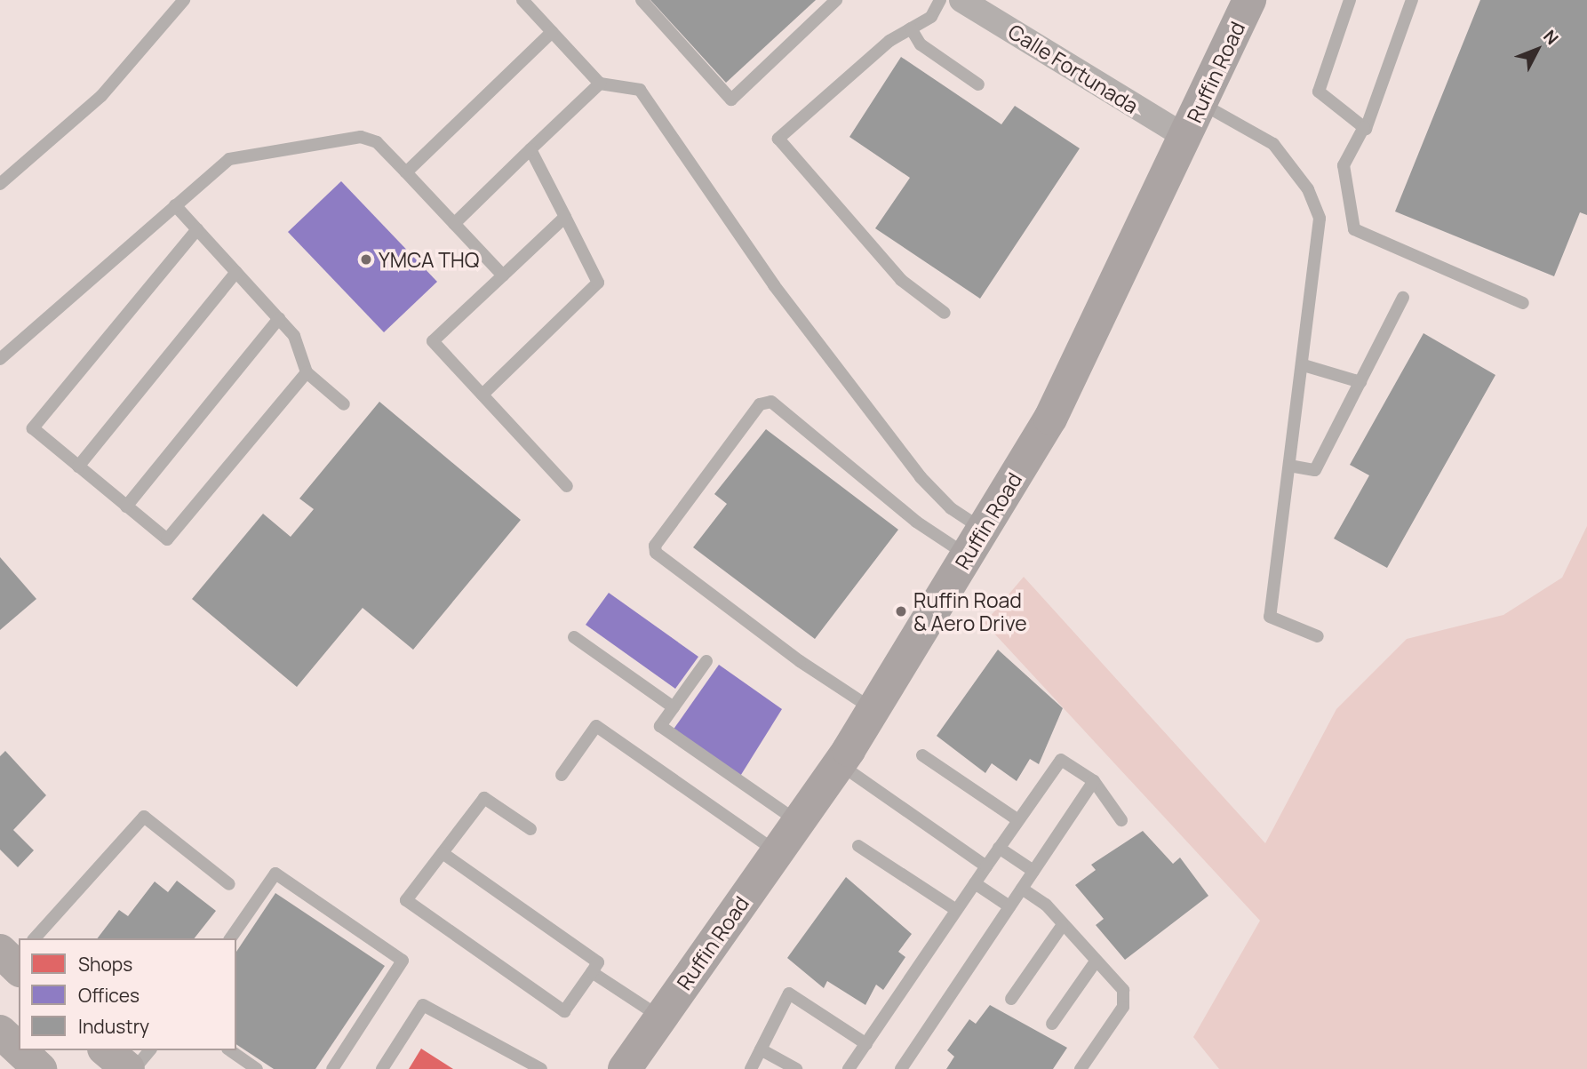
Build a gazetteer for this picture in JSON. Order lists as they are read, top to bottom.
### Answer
{
  "streets": {
    "main road": ["Ruffin Road"],
    "street": ["Calle Fortunada"]
  },
  "crossings": [
    ["Calle Fortunada", "Ruffin Road"]
  ],
  "places": ["YMCA THQ", "Ruffin Road & Aero Drive"],
  "legend": ["Shops", "Offices", "Industry"],
  "north": "top right"
}
